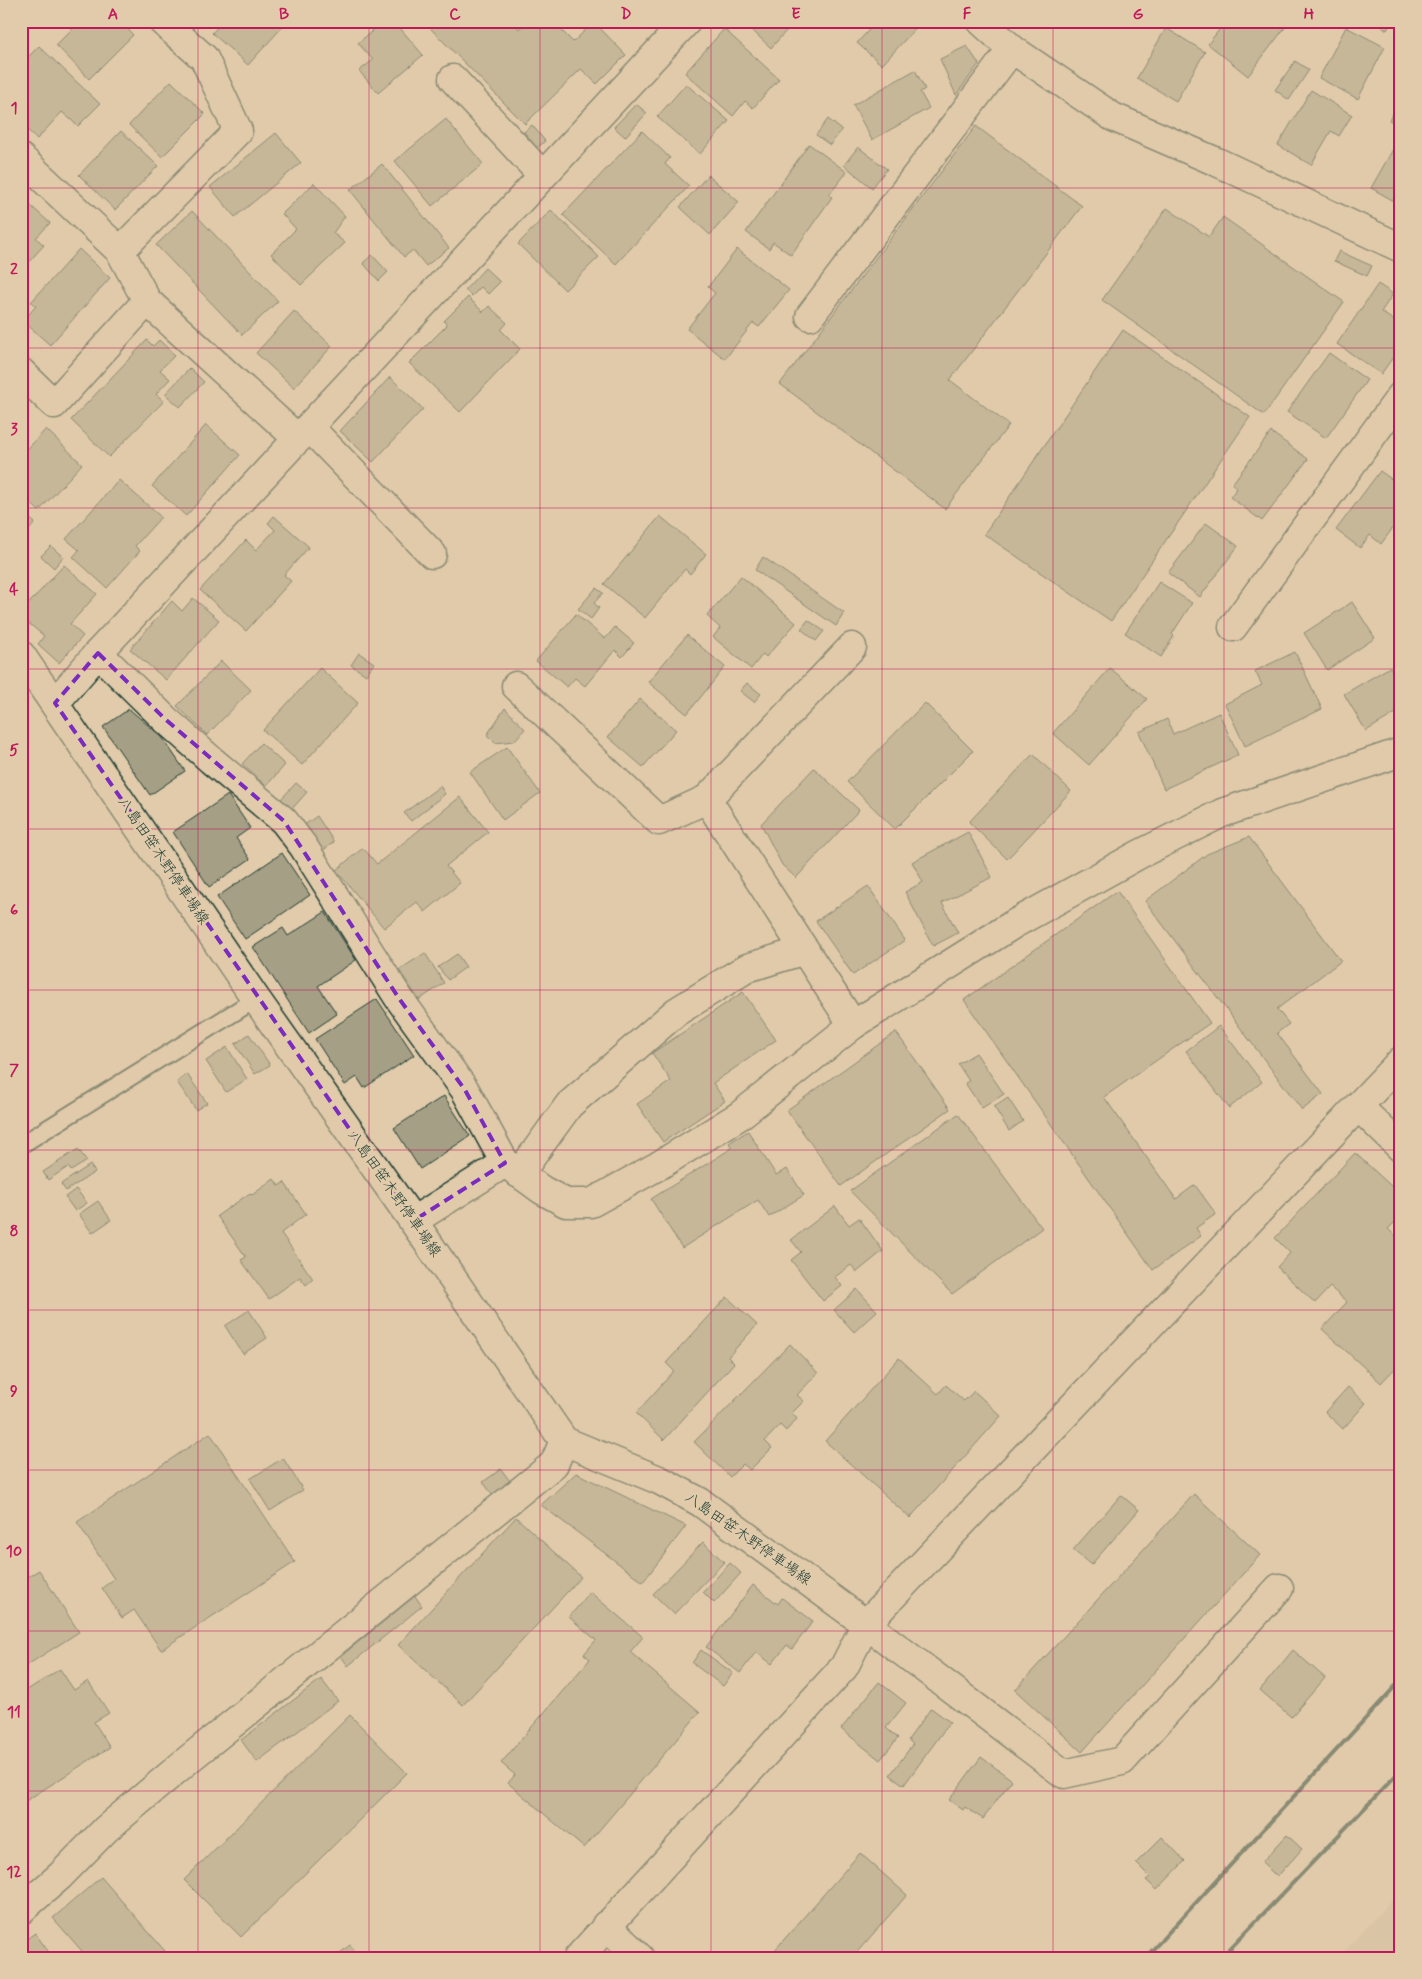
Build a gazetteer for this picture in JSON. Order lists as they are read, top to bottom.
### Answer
{
  "streets": {
    "street": ["八島田笹木野停車場線"]
  },
  "grid": {
    "columns": [
      "A",
      "B",
      "C",
      "D",
      "E",
      "F",
      "G",
      "H"
    ],
    "rows": [
      "1",
      "2",
      "3",
      "4",
      "5",
      "6",
      "7",
      "8",
      "9",
      "10",
      "11",
      "12"
    ]
  }
}
